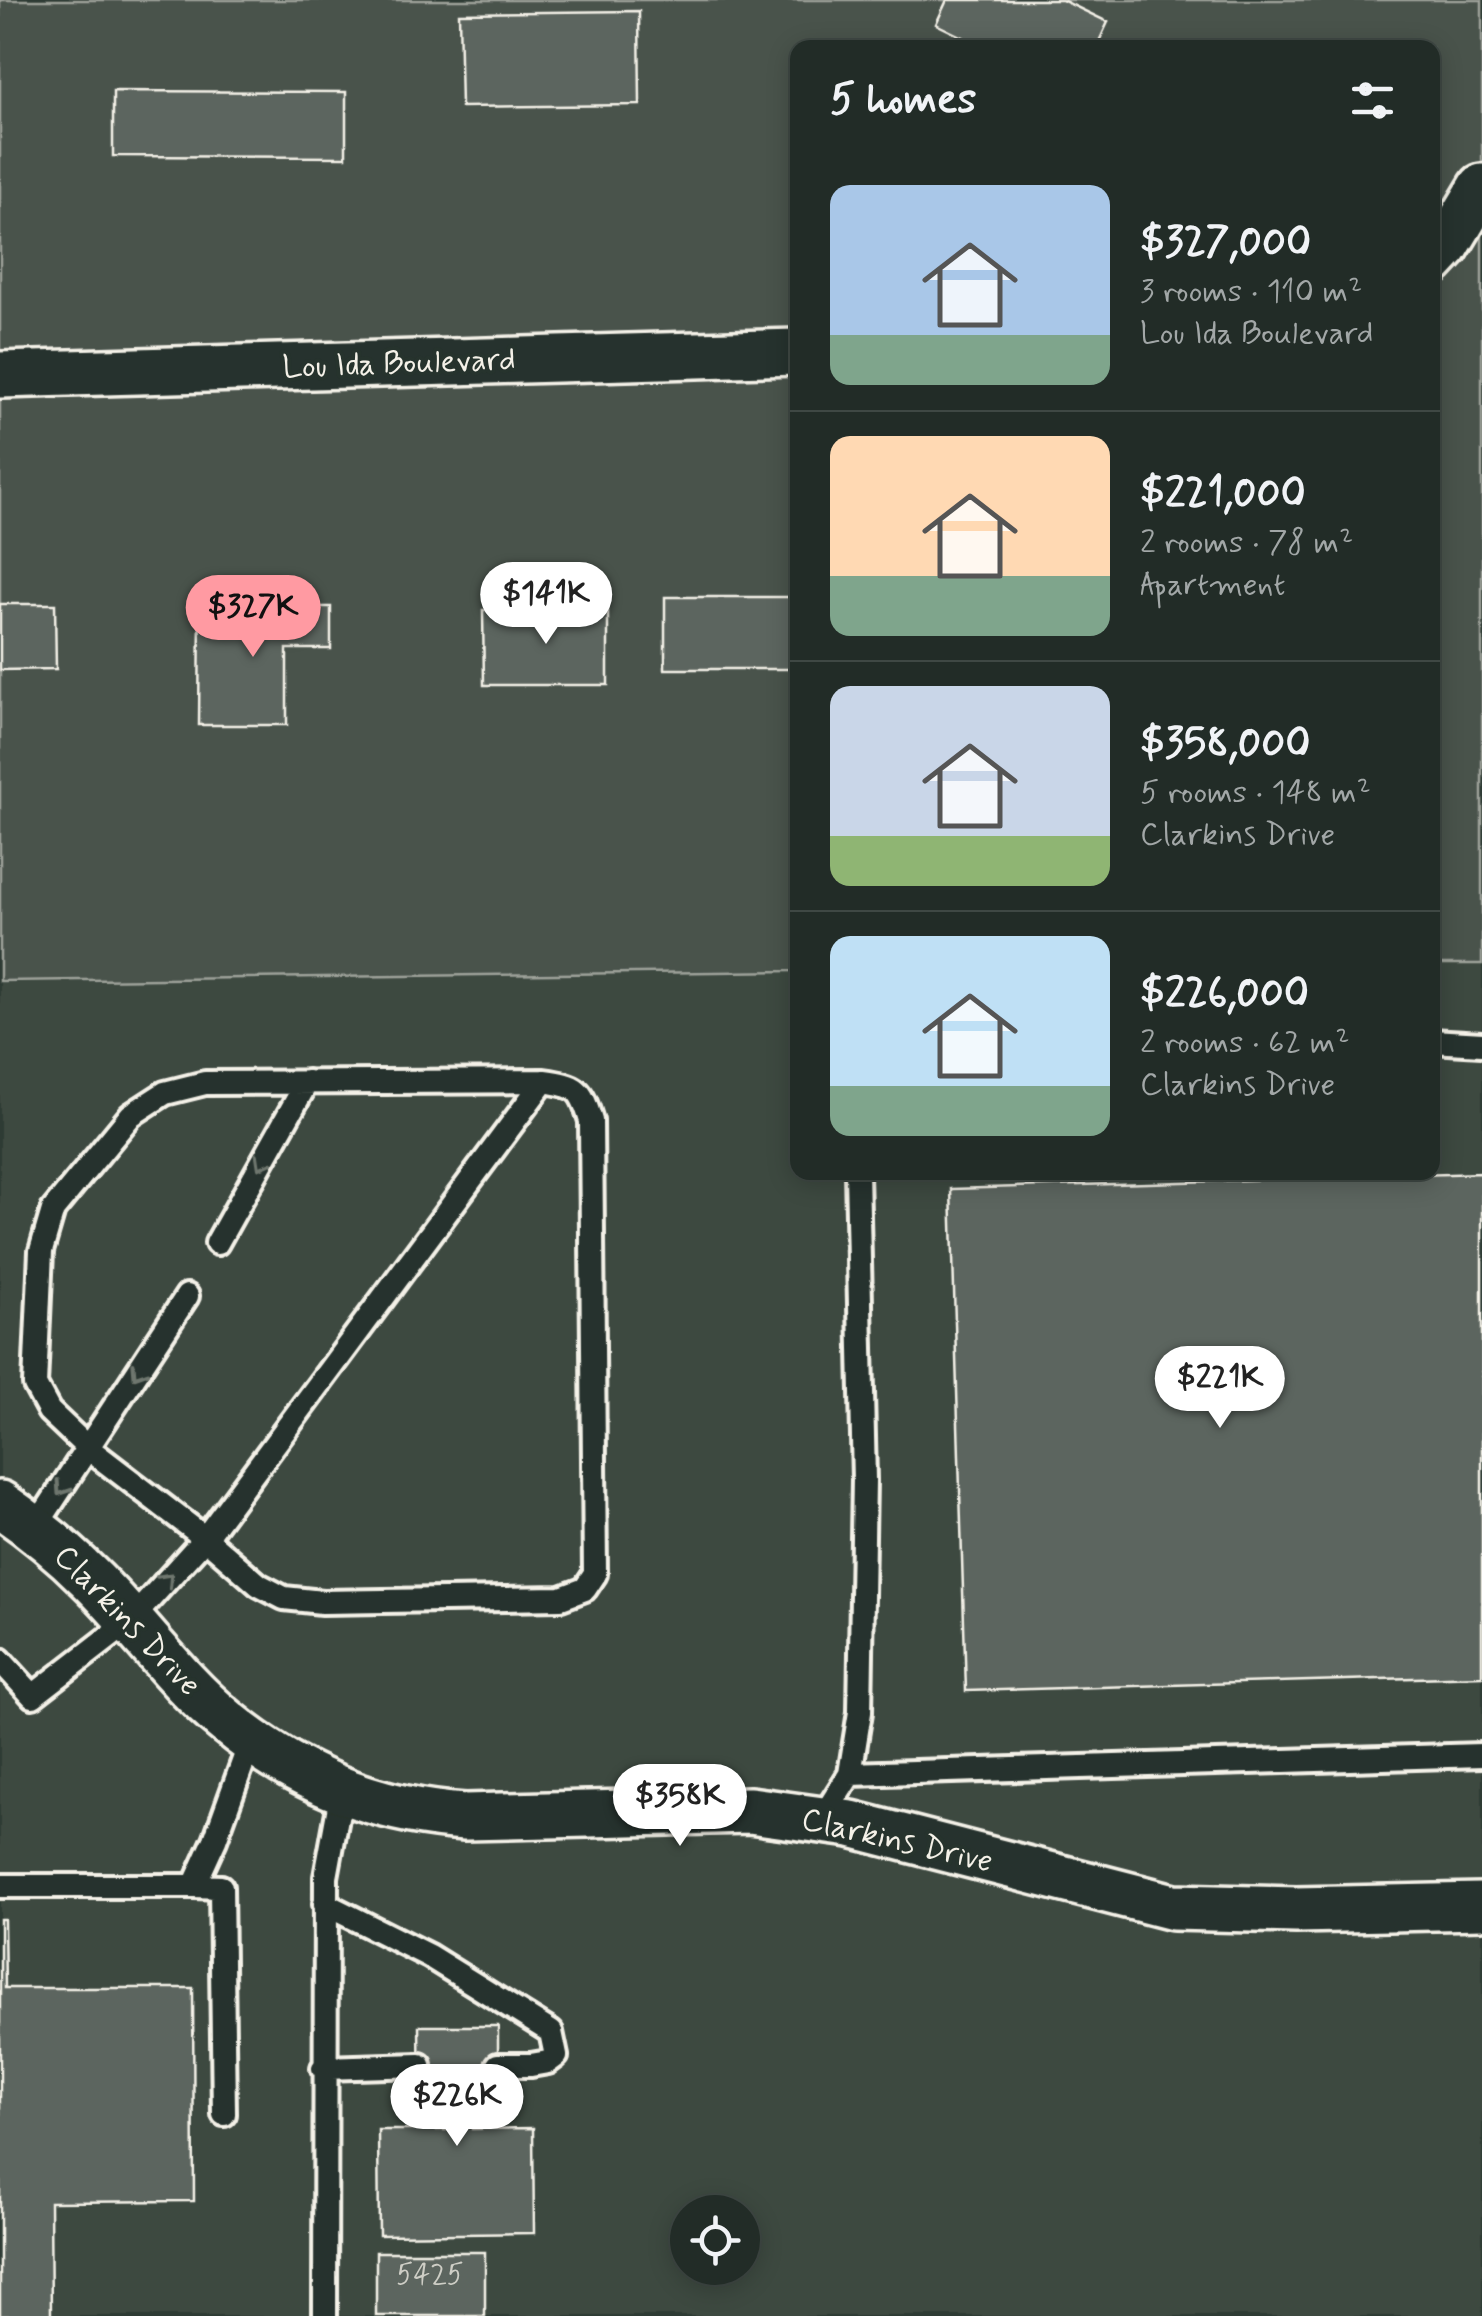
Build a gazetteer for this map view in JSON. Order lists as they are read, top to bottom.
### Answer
{
  "streets": {
    "street": ["Lou Ida Boulevard", "Clarkins Drive"]
  },
  "house_numbers": ["5425"],
  "page": {
    "heading": "5 homes",
    "list": [
      {
        "name": "$327,000",
        "note": "3 rooms · 110 m² · Lou Ida Boulevard"
      },
      {
        "name": "$221,000",
        "note": "2 rooms · 78 m² · Apartment"
      },
      {
        "name": "$358,000",
        "note": "5 rooms · 148 m² · Clarkins Drive"
      },
      {
        "name": "$226,000",
        "note": "2 rooms · 62 m² · Clarkins Drive"
      }
    ],
    "price": [
      "$141K",
      "$327K",
      "$221K",
      "$358K",
      "$226K"
    ]
  }
}
